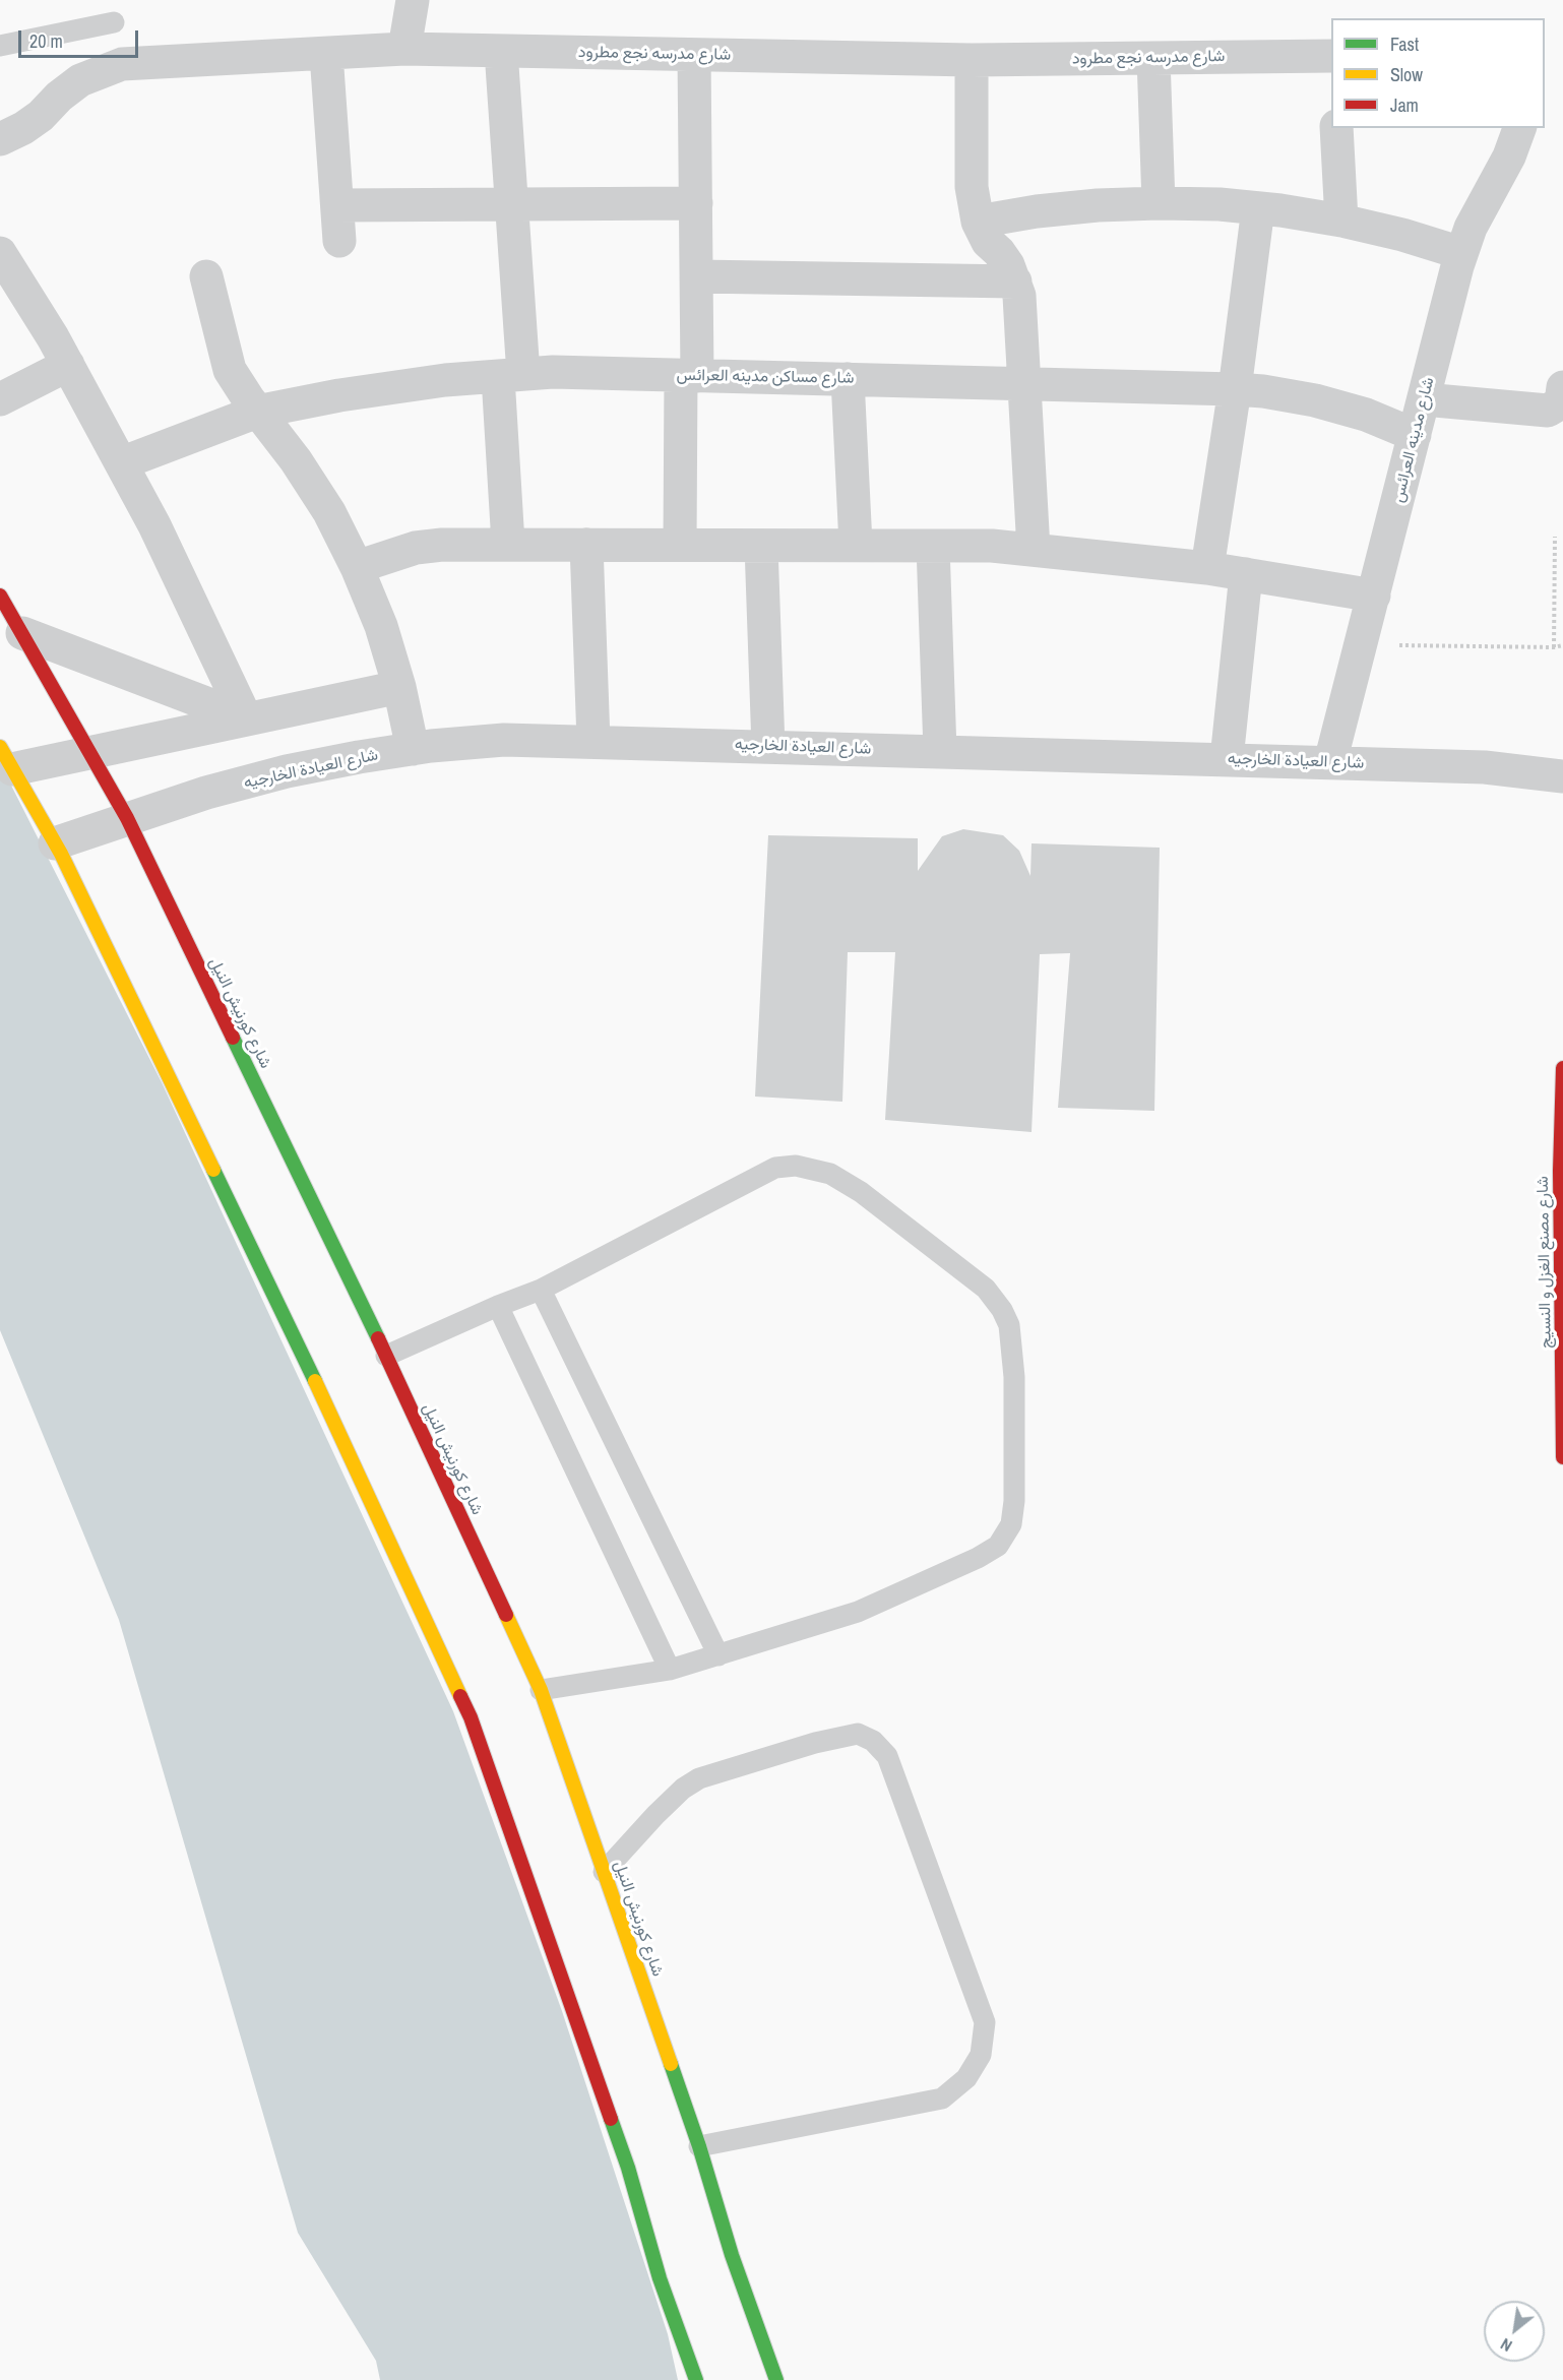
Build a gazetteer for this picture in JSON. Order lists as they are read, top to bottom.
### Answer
{
  "streets": {
    "main road": ["شارع كورنيش النيل", "شارع مصنع الغزل و النسيج"],
    "street": [
      "شارع مدرسه نجع مطرود",
      "شارع مساكن مدينه العرائس",
      "شارع مدينه العرائس",
      "شارع العيادة الخارجيه"
    ]
  },
  "crossings": [
    ["شارع مساكن مدينه العرائس", "شارع مدينه العرائس"],
    ["شارع مدينه العرائس", "شارع العيادة الخارجيه"],
    ["شارع العيادة الخارجيه", "شارع كورنيش النيل"]
  ],
  "legend": ["Fast", "Slow", "Jam"],
  "scale_bar": "20 m",
  "north": "bottom left"
}
